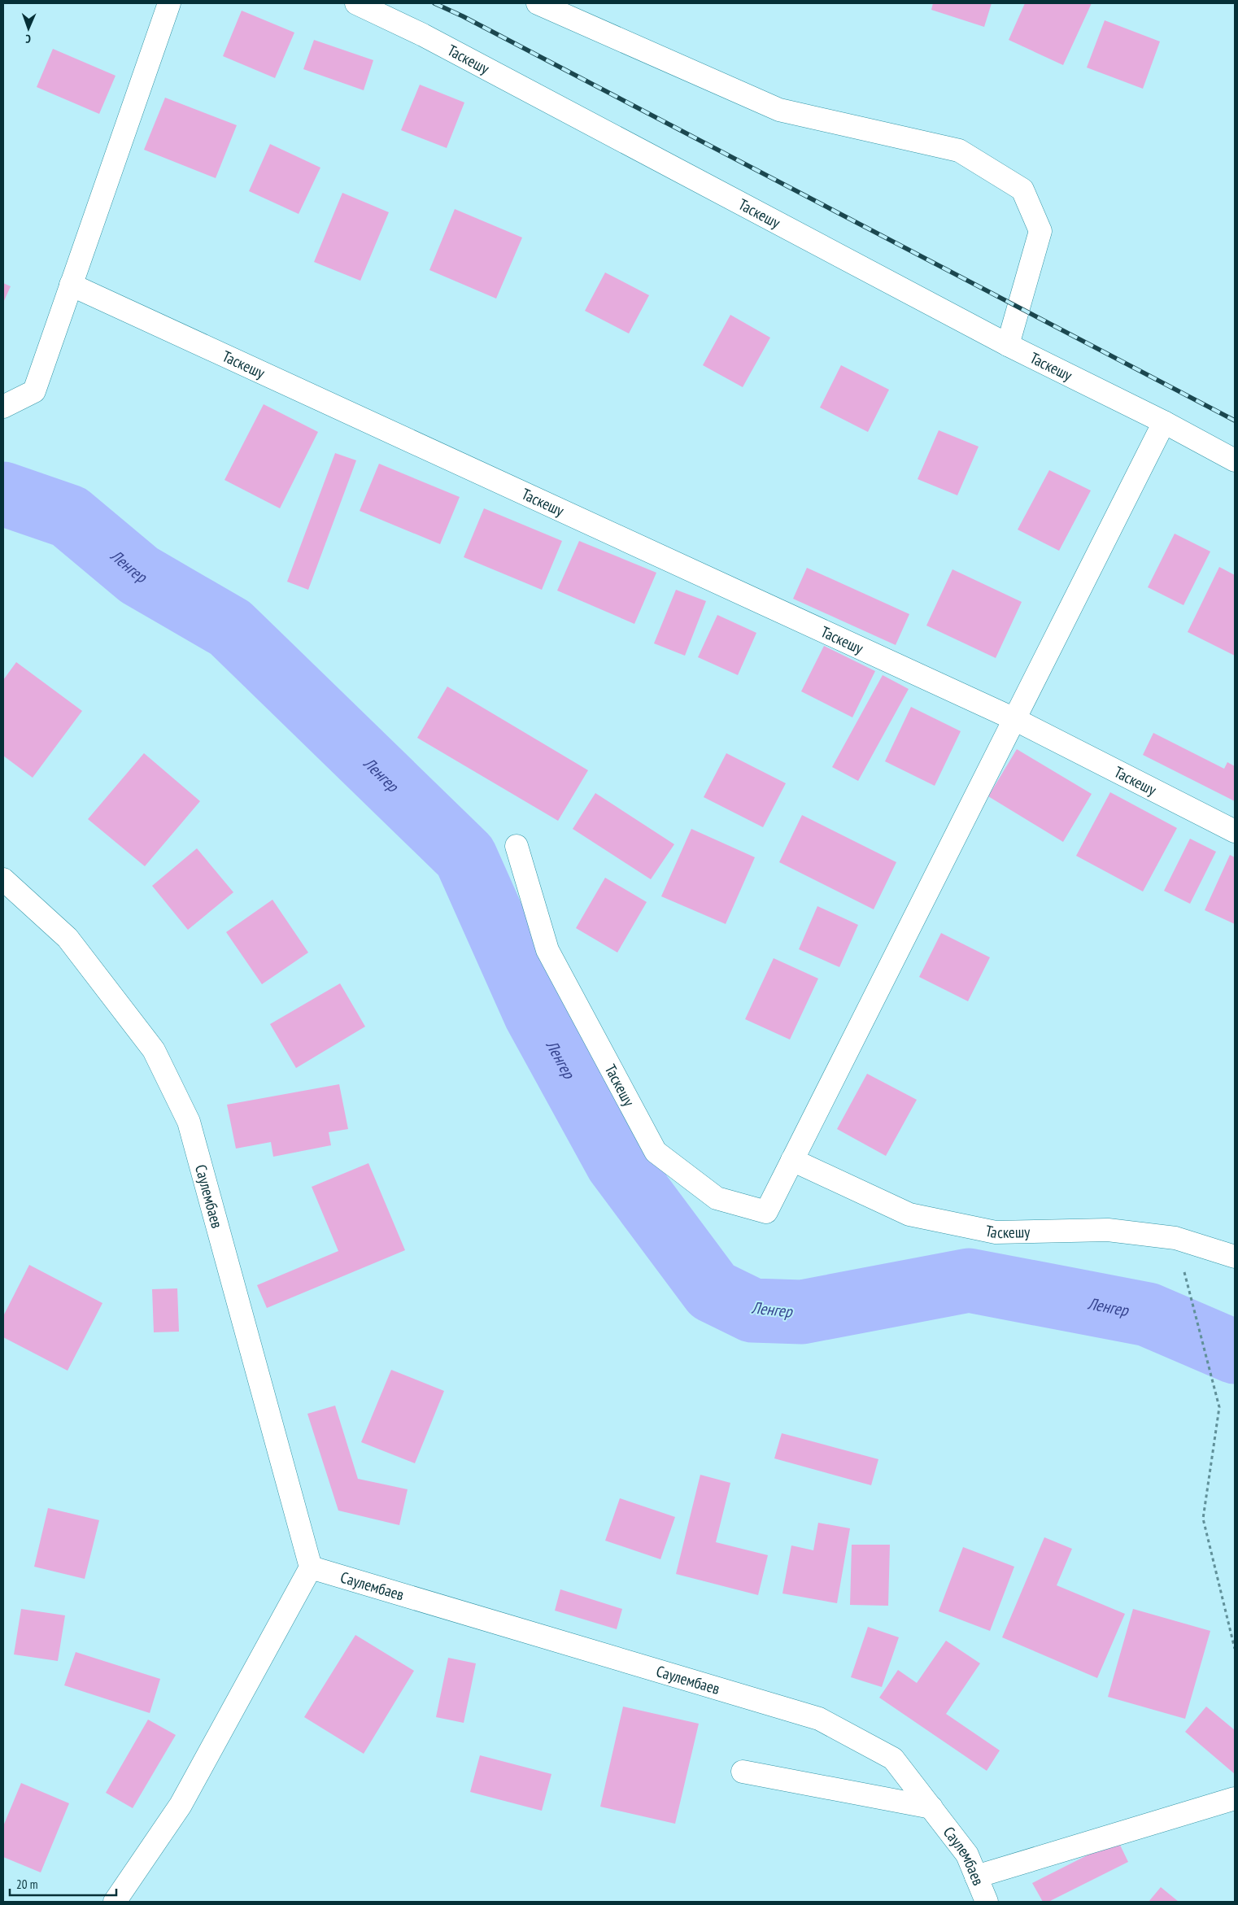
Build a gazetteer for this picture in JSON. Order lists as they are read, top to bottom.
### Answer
{
  "streets": {
    "street": ["Таскешу", "Саулембаев"]
  },
  "water": ["Ленгер"],
  "scale_bar": "20 m",
  "north": "bottom"
}
